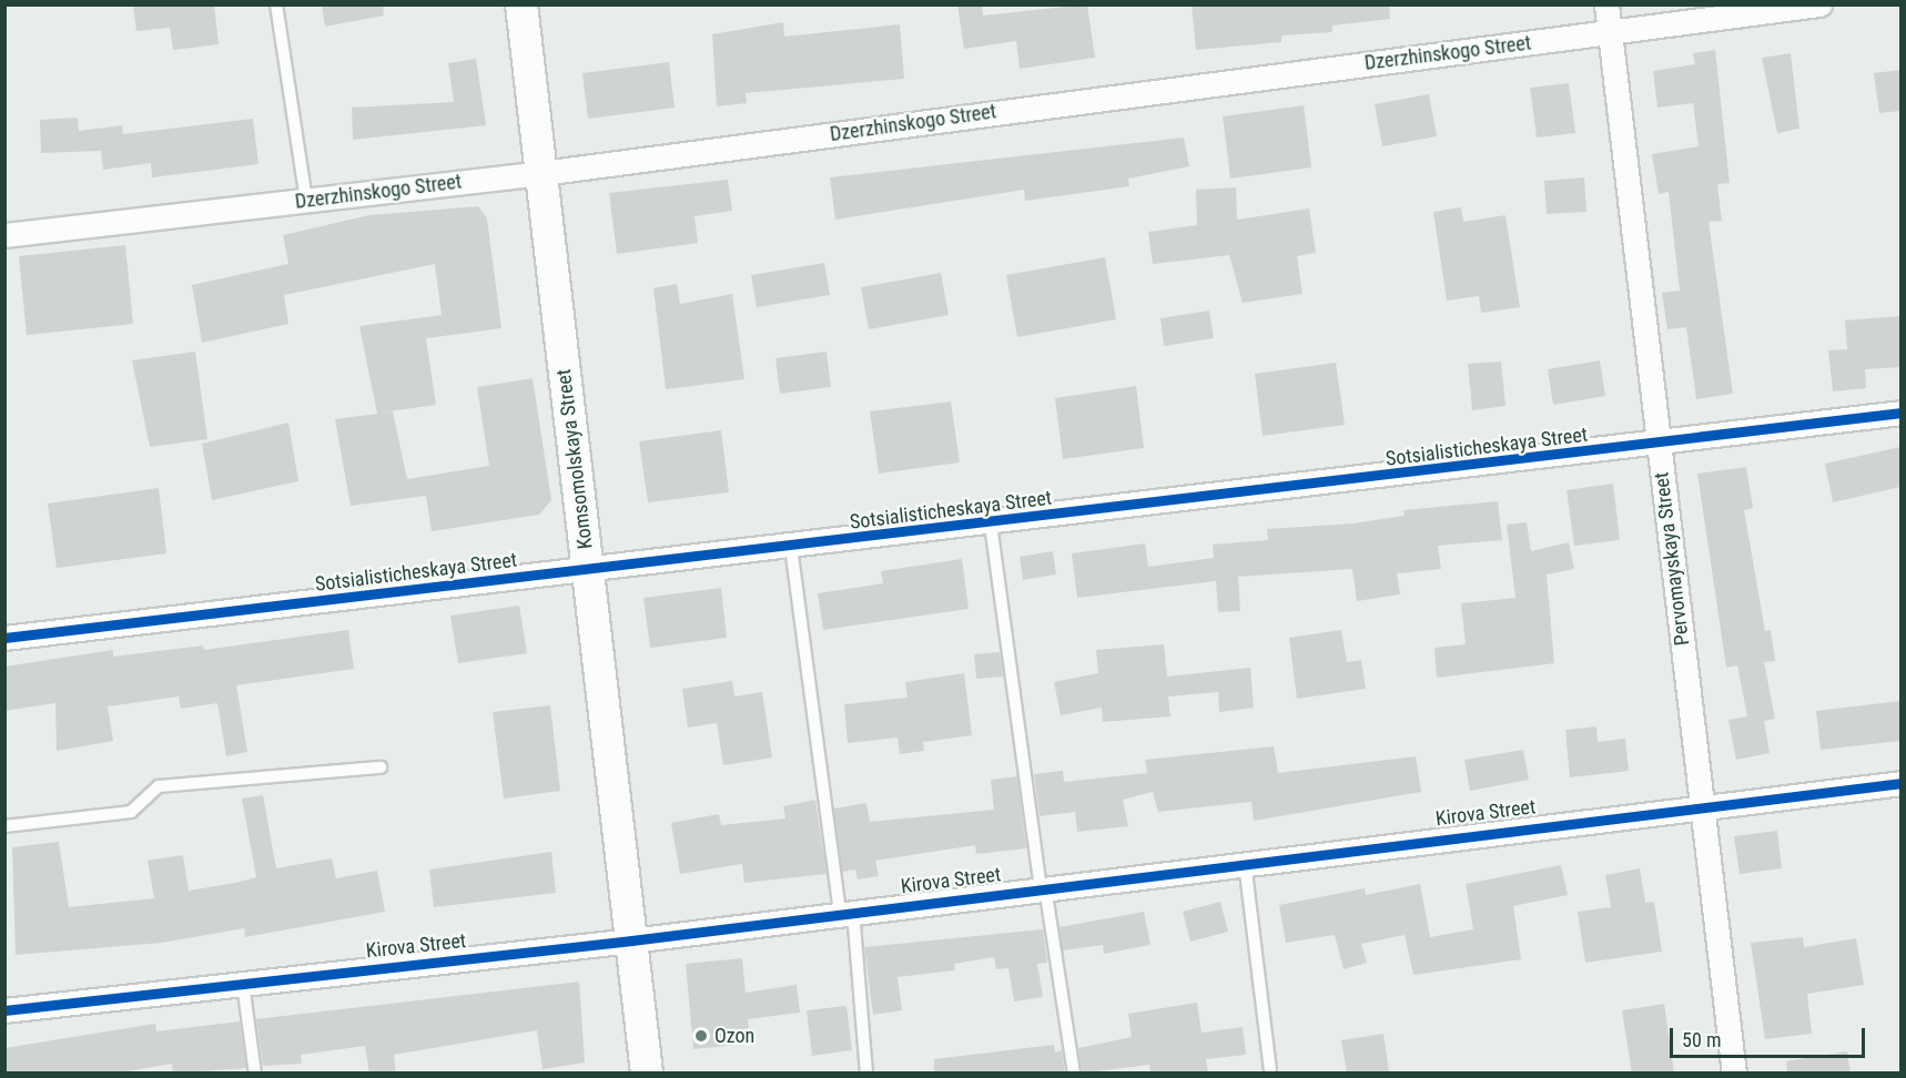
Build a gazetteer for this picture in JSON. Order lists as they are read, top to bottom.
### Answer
{
  "streets": {
    "main road": ["Komsomolskaya Street"],
    "street": [
      "Dzerzhinskogo Street",
      "Sotsialisticheskaya Street",
      "Pervomayskaya Street",
      "Kirova Street"
    ]
  },
  "crossings": [
    ["Dzerzhinskogo Street", "Komsomolskaya Street"],
    ["Dzerzhinskogo Street", "Pervomayskaya Street"],
    ["Sotsialisticheskaya Street", "Komsomolskaya Street"],
    ["Sotsialisticheskaya Street", "Pervomayskaya Street"],
    ["Komsomolskaya Street", "Kirova Street"],
    ["Pervomayskaya Street", "Kirova Street"]
  ],
  "places": ["Ozon"],
  "scale_bar": "50 m"
}
